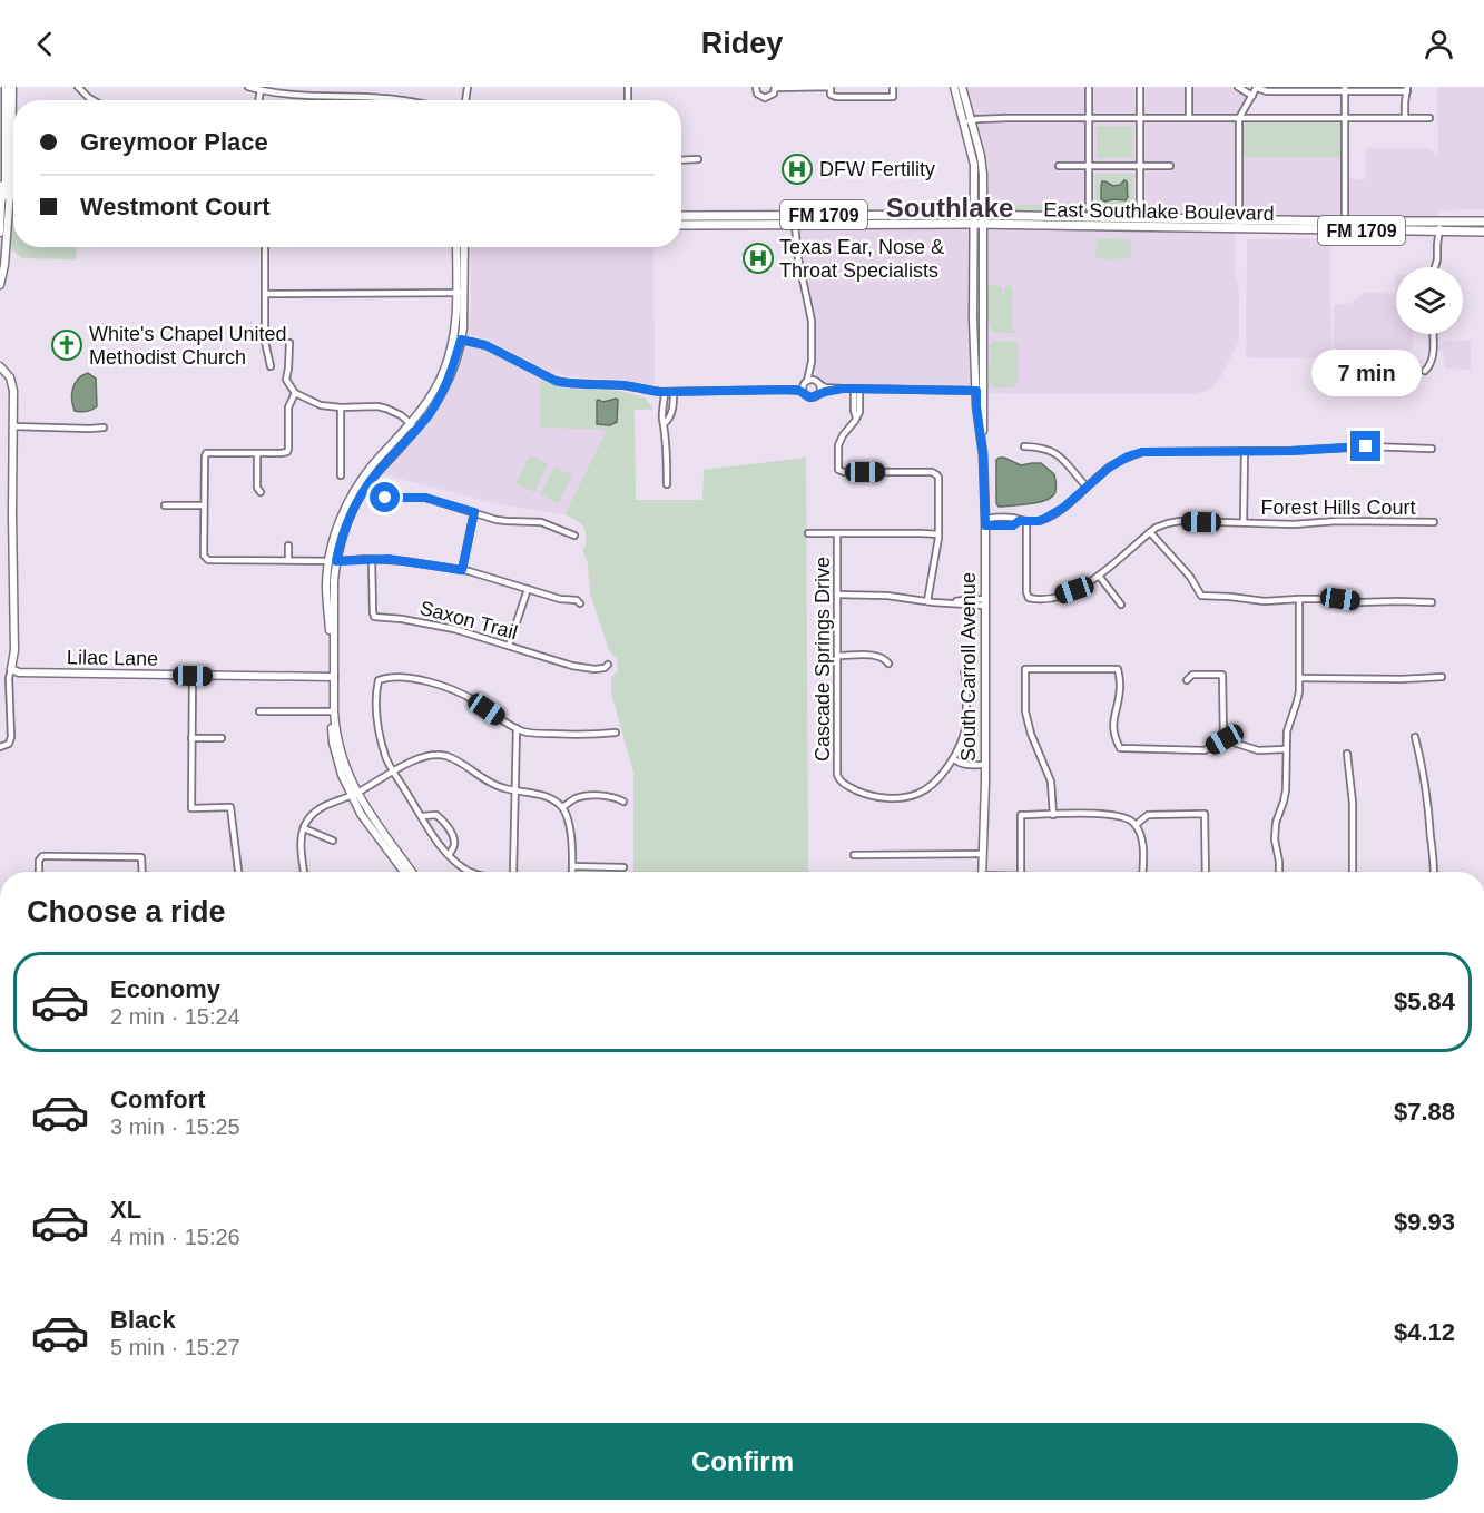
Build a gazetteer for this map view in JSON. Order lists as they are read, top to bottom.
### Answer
{
  "streets": {
    "main road": ["East Southlake Boulevard", "FM 1709"],
    "street": [
      "Forest Hills Court",
      "Saxon Trail",
      "Lilac Lane",
      "Cascade Springs Drive",
      "South Carroll Avenue"
    ]
  },
  "crossings": [
    ["East Southlake Boulevard", "South Carroll Avenue"]
  ],
  "districts": ["Southlake"],
  "places": {
    "hospital": ["DFW Fertility", "Texas Ear, Nose & Throat Specialists"],
    "church": ["White's Chapel United Methodist Church"]
  },
  "page": {
    "header": "Ridey",
    "banner": ["Greymoor Place", "Westmont Court"],
    "bubble": "7 min",
    "heading": "Choose a ride",
    "list": [
      {
        "name": "Economy",
        "note": "2 min · 15:24",
        "value": "$5.84"
      },
      {
        "name": "Comfort",
        "note": "3 min · 15:25",
        "value": "$7.88"
      },
      {
        "name": "XL",
        "note": "4 min · 15:26",
        "value": "$9.93"
      },
      {
        "name": "Black",
        "note": "5 min · 15:27",
        "value": "$4.12"
      }
    ],
    "buttons": "Confirm"
  }
}
